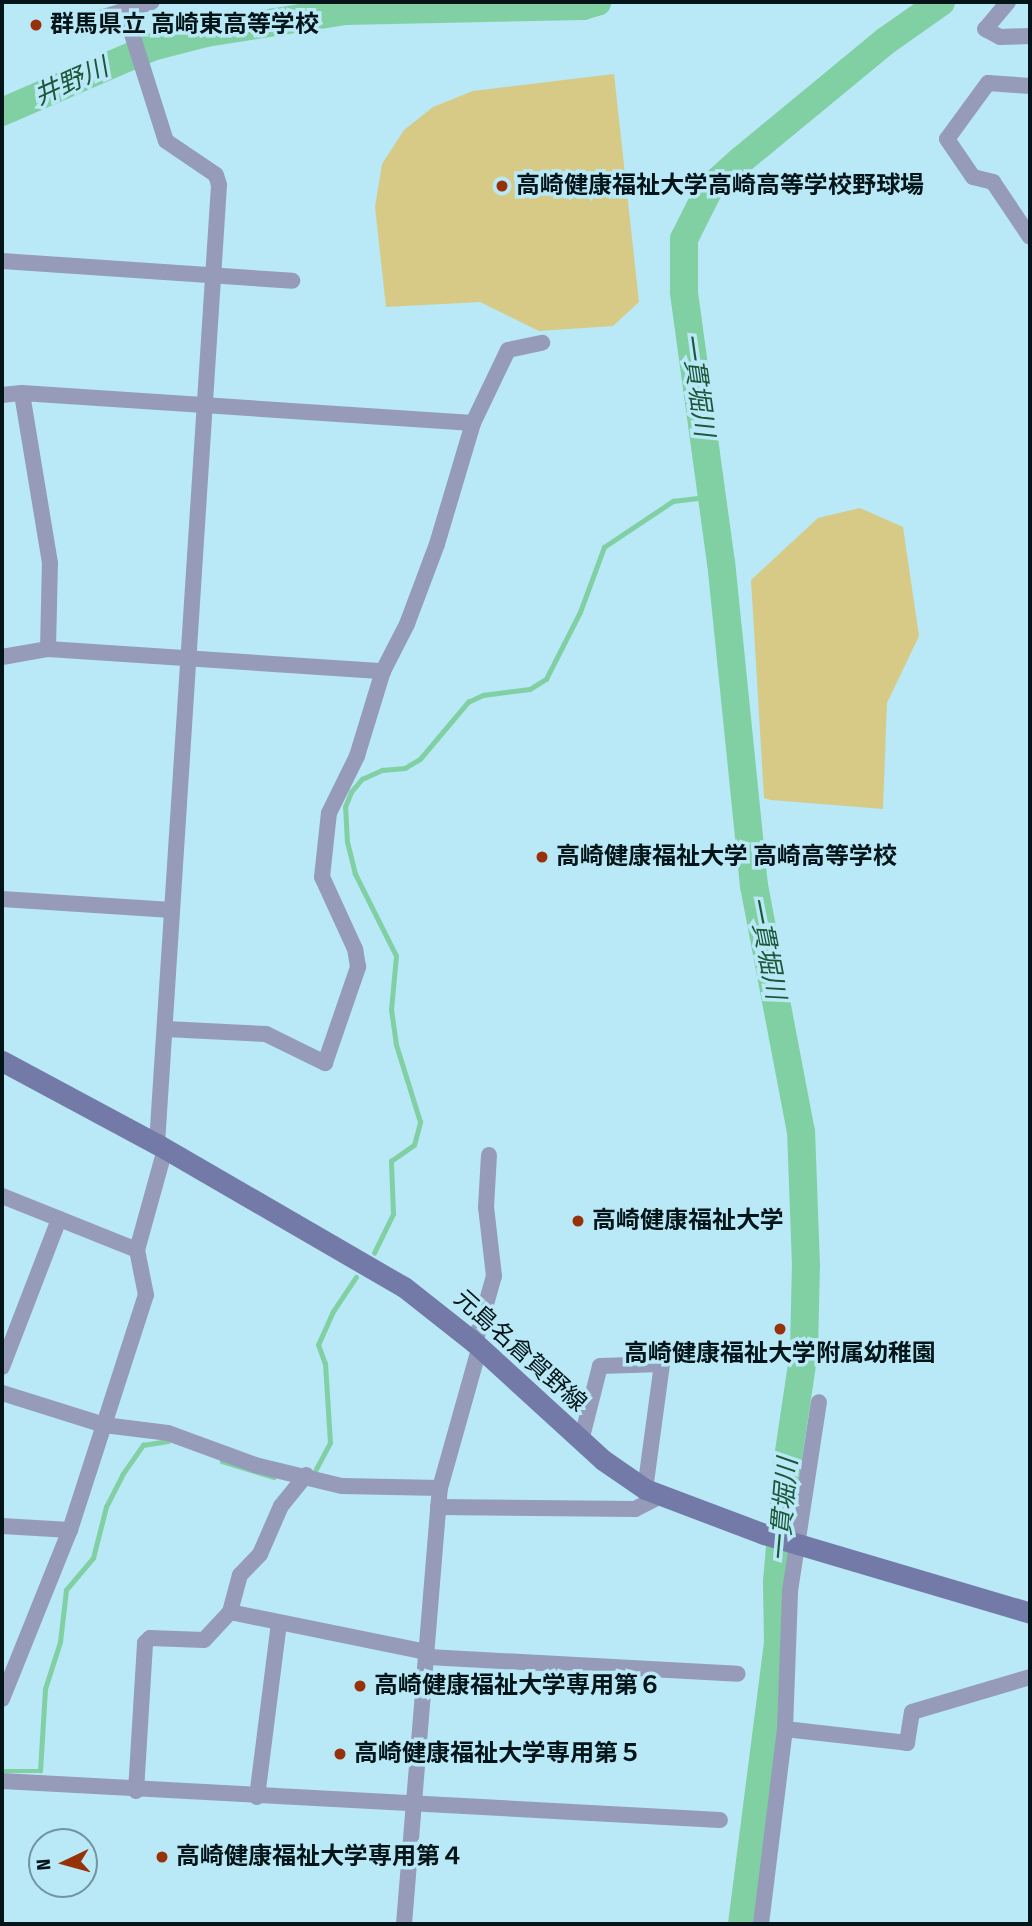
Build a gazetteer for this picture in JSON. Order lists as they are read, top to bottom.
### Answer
{
  "streets": {
    "main road": ["元島名倉賀野線"]
  },
  "water": ["井野川", "一貫堀川"],
  "places": [
    "群馬県立 高崎東高等学校",
    "高崎健康福祉大学高崎高等学校野球場",
    "高崎健康福祉大学 高崎高等学校",
    "高崎健康福祉大学",
    "高崎健康福祉大学附属幼稚園",
    "高崎健康福祉大学専用第６",
    "高崎健康福祉大学専用第５",
    "高崎健康福祉大学専用第４"
  ],
  "north": "left"
}
